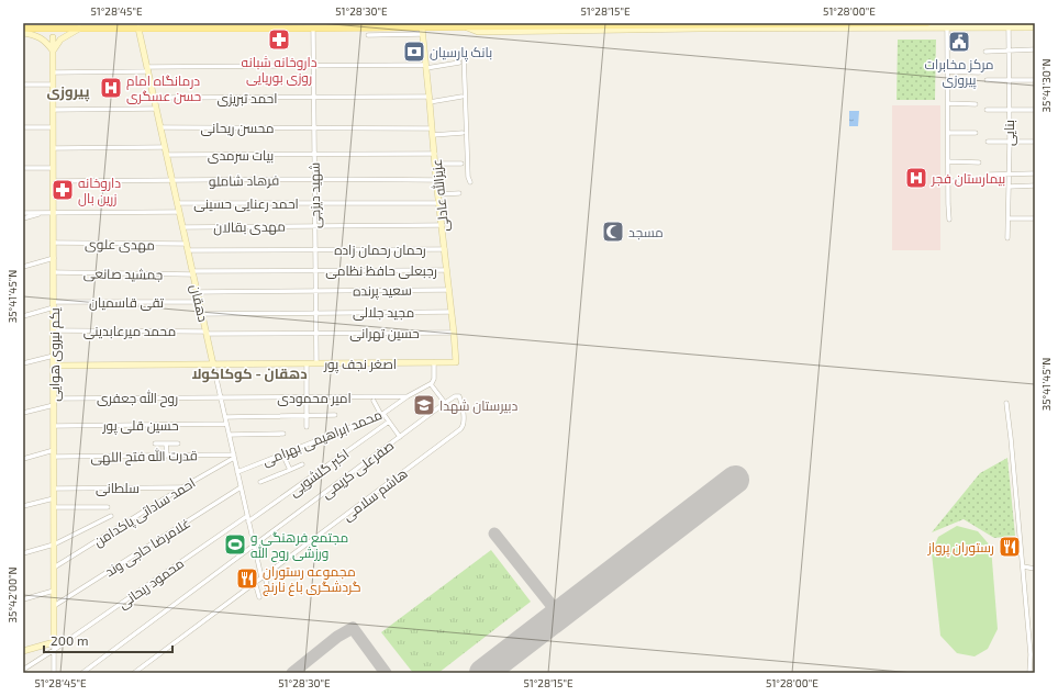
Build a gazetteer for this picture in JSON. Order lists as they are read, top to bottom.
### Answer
{
  "streets": {
    "main road": [
      "عزیزالله عادلی",
      "دهقان",
      "یکم نیروی هوایی",
      "اصغر نجف پور"
    ],
    "street": [
      "احمد تبریزی",
      "محسن ریحانی",
      "بنایی",
      "بیات سرمدی",
      "فرهاد شاملو",
      "شهید دیزجی",
      "احمد رعنایی حسینی",
      "مهدی بقالان",
      "مهدی علوی",
      "رحمان رحمان زاده",
      "رجبعلی حافظ نظامی",
      "جمشید صانعی",
      "سعید پرنده",
      "تقی قاسمیان",
      "مجید جلالی",
      "محمد میرعابدینی",
      "حسین تهرانی",
      "روح الله جعفری",
      "امیر محمودی",
      "حسین قلی پور",
      "محمد ابراهیمی بهرامی",
      "قدرت الله فتح اللهی",
      "صفرعلی کریمی",
      "اکبر گلشویی",
      "سلطانی",
      "هاشم سلامی",
      "احمد ساداتی پاکدامن",
      "غلامرضا حاجی وند",
      "محمود ریحانی"
    ]
  },
  "crossings": [
    ["احمد تبریزی", "شهید دیزجی"],
    ["احمد تبریزی", "عزیزالله عادلی"],
    ["احمد تبریزی", "دهقان"],
    ["محسن ریحانی", "شهید دیزجی"],
    ["محسن ریحانی", "عزیزالله عادلی"],
    ["محسن ریحانی", "دهقان"],
    ["بیات سرمدی", "شهید دیزجی"],
    ["بیات سرمدی", "عزیزالله عادلی"],
    ["بیات سرمدی", "دهقان"],
    ["فرهاد شاملو", "شهید دیزجی"],
    ["فرهاد شاملو", "عزیزالله عادلی"],
    ["فرهاد شاملو", "دهقان"],
    ["فرهاد شاملو", "یکم نیروی هوایی"],
    ["شهید دیزجی", "احمد رعنایی حسینی"],
    ["شهید دیزجی", "مهدی بقالان"],
    ["شهید دیزجی", "مهدی علوی"],
    ["شهید دیزجی", "رحمان رحمان زاده"],
    ["شهید دیزجی", "رجبعلی حافظ نظامی"],
    ["شهید دیزجی", "سعید پرنده"],
    ["شهید دیزجی", "مجید جلالی"],
    ["شهید دیزجی", "محمد میرعابدینی"],
    ["شهید دیزجی", "حسین تهرانی"],
    ["شهید دیزجی", "اصغر نجف پور"],
    ["عزیزالله عادلی", "احمد رعنایی حسینی"],
    ["عزیزالله عادلی", "مهدی بقالان"],
    ["عزیزالله عادلی", "رحمان رحمان زاده"],
    ["عزیزالله عادلی", "رجبعلی حافظ نظامی"],
    ["عزیزالله عادلی", "سعید پرنده"],
    ["عزیزالله عادلی", "مجید جلالی"],
    ["عزیزالله عادلی", "حسین تهرانی"],
    ["عزیزالله عادلی", "اصغر نجف پور"],
    ["احمد رعنایی حسینی", "دهقان"],
    ["مهدی بقالان", "دهقان"],
    ["مهدی علوی", "رحمان رحمان زاده"],
    ["مهدی علوی", "دهقان"],
    ["مهدی علوی", "یکم نیروی هوایی"],
    ["رجبعلی حافظ نظامی", "جمشید صانعی"],
    ["رجبعلی حافظ نظامی", "دهقان"],
    ["جمشید صانعی", "دهقان"],
    ["جمشید صانعی", "یکم نیروی هوایی"],
    ["سعید پرنده", "دهقان"],
    ["تقی قاسمیان", "دهقان"],
    ["تقی قاسمیان", "یکم نیروی هوایی"],
    ["دهقان", "مجید جلالی"],
    ["دهقان", "محمد میرعابدینی"],
    ["دهقان", "اصغر نجف پور"],
    ["دهقان", "روح الله جعفری"],
    ["دهقان", "امیر محمودی"],
    ["دهقان", "حسین قلی پور"],
    ["دهقان", "محمد ابراهیمی بهرامی"],
    ["دهقان", "قدرت الله فتح اللهی"],
    ["دهقان", "صفرعلی کریمی"],
    ["دهقان", "اکبر گلشویی"],
    ["دهقان", "هاشم سلامی"],
    ["دهقان", "احمد ساداتی پاکدامن"],
    ["دهقان", "غلامرضا حاجی وند"],
    ["دهقان", "محمود ریحانی"],
    ["محمد میرعابدینی", "حسین تهرانی"],
    ["محمد میرعابدینی", "یکم نیروی هوایی"],
    ["یکم نیروی هوایی", "اصغر نجف پور"],
    ["یکم نیروی هوایی", "روح الله جعفری"],
    ["یکم نیروی هوایی", "حسین قلی پور"],
    ["یکم نیروی هوایی", "قدرت الله فتح اللهی"],
    ["یکم نیروی هوایی", "سلطانی"],
    ["یکم نیروی هوایی", "احمد ساداتی پاکدامن"],
    ["یکم نیروی هوایی", "غلامرضا حاجی وند"],
    ["یکم نیروی هوایی", "محمود ریحانی"],
    ["روح الله جعفری", "امیر محمودی"],
    ["امیر محمودی", "محمد ابراهیمی بهرامی"],
    ["قدرت الله فتح اللهی", "احمد ساداتی پاکدامن"],
    ["صفرعلی کریمی", "هاشم سلامی"],
    ["سلطانی", "احمد ساداتی پاکدامن"]
  ],
  "districts": ["پیروزی", "دهقان - کوکاکولا"],
  "places": {
    "pharmacy": ["داروخانه شبانه روزی بوریایی", "داروخانه زرین بال"],
    "public building": ["مرکز مخابرات پیروزی"],
    "bank": ["بانک پارسیان"],
    "hospital": ["درمانگاه امام حسن عسگری", "بیمارستان فجر"],
    "mosque": ["مسجد"],
    "school or university": ["دبیرستان شهدا"],
    "sports": ["مجتمع فرهنگی و ورزشی روح الله"],
    "restaurant": ["رستوران پرواز", "مجموعه رستوران گردشگری باغ نارنج"]
  },
  "scale_bar": "200 m",
  "coordinates": [
    "51°28'45\"E",
    "51°28'30\"E",
    "51°28'15\"E",
    "51°28'00\"E",
    "35°41'30\"N",
    "35°41'45\"N",
    "35°42'00\"N"
  ]
}
